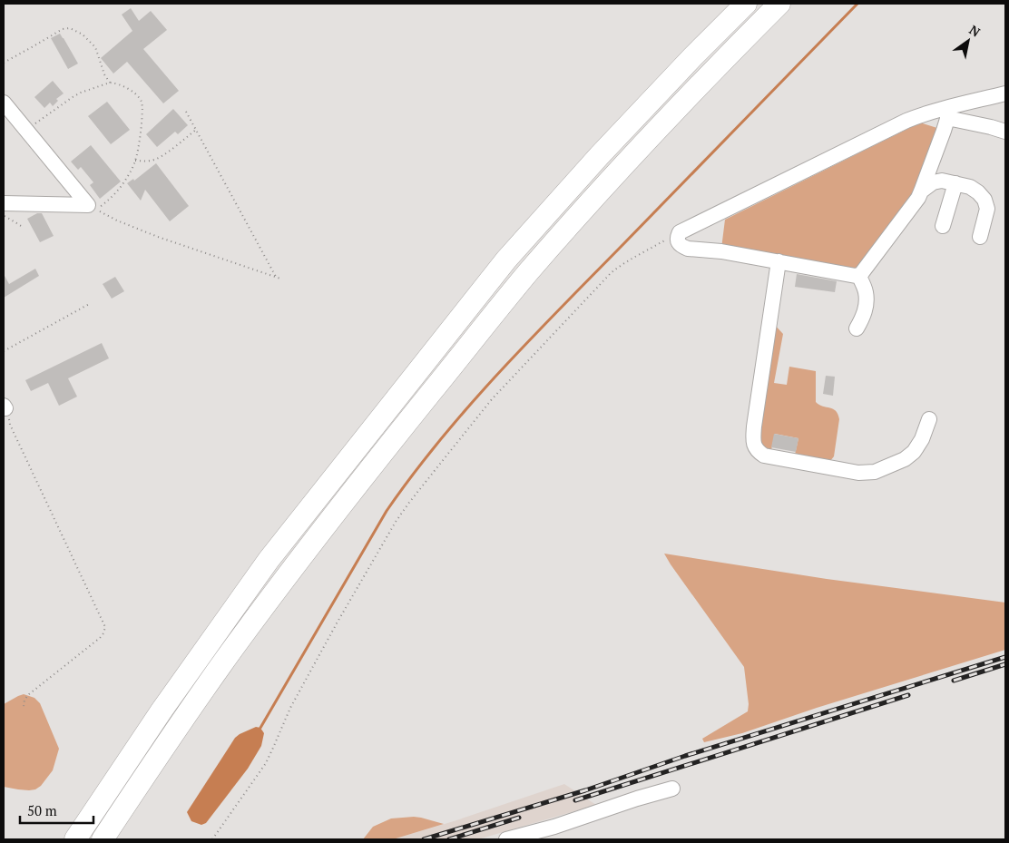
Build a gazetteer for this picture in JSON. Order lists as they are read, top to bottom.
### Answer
{
  "scale_bar": "50 m",
  "north": "top right"
}
